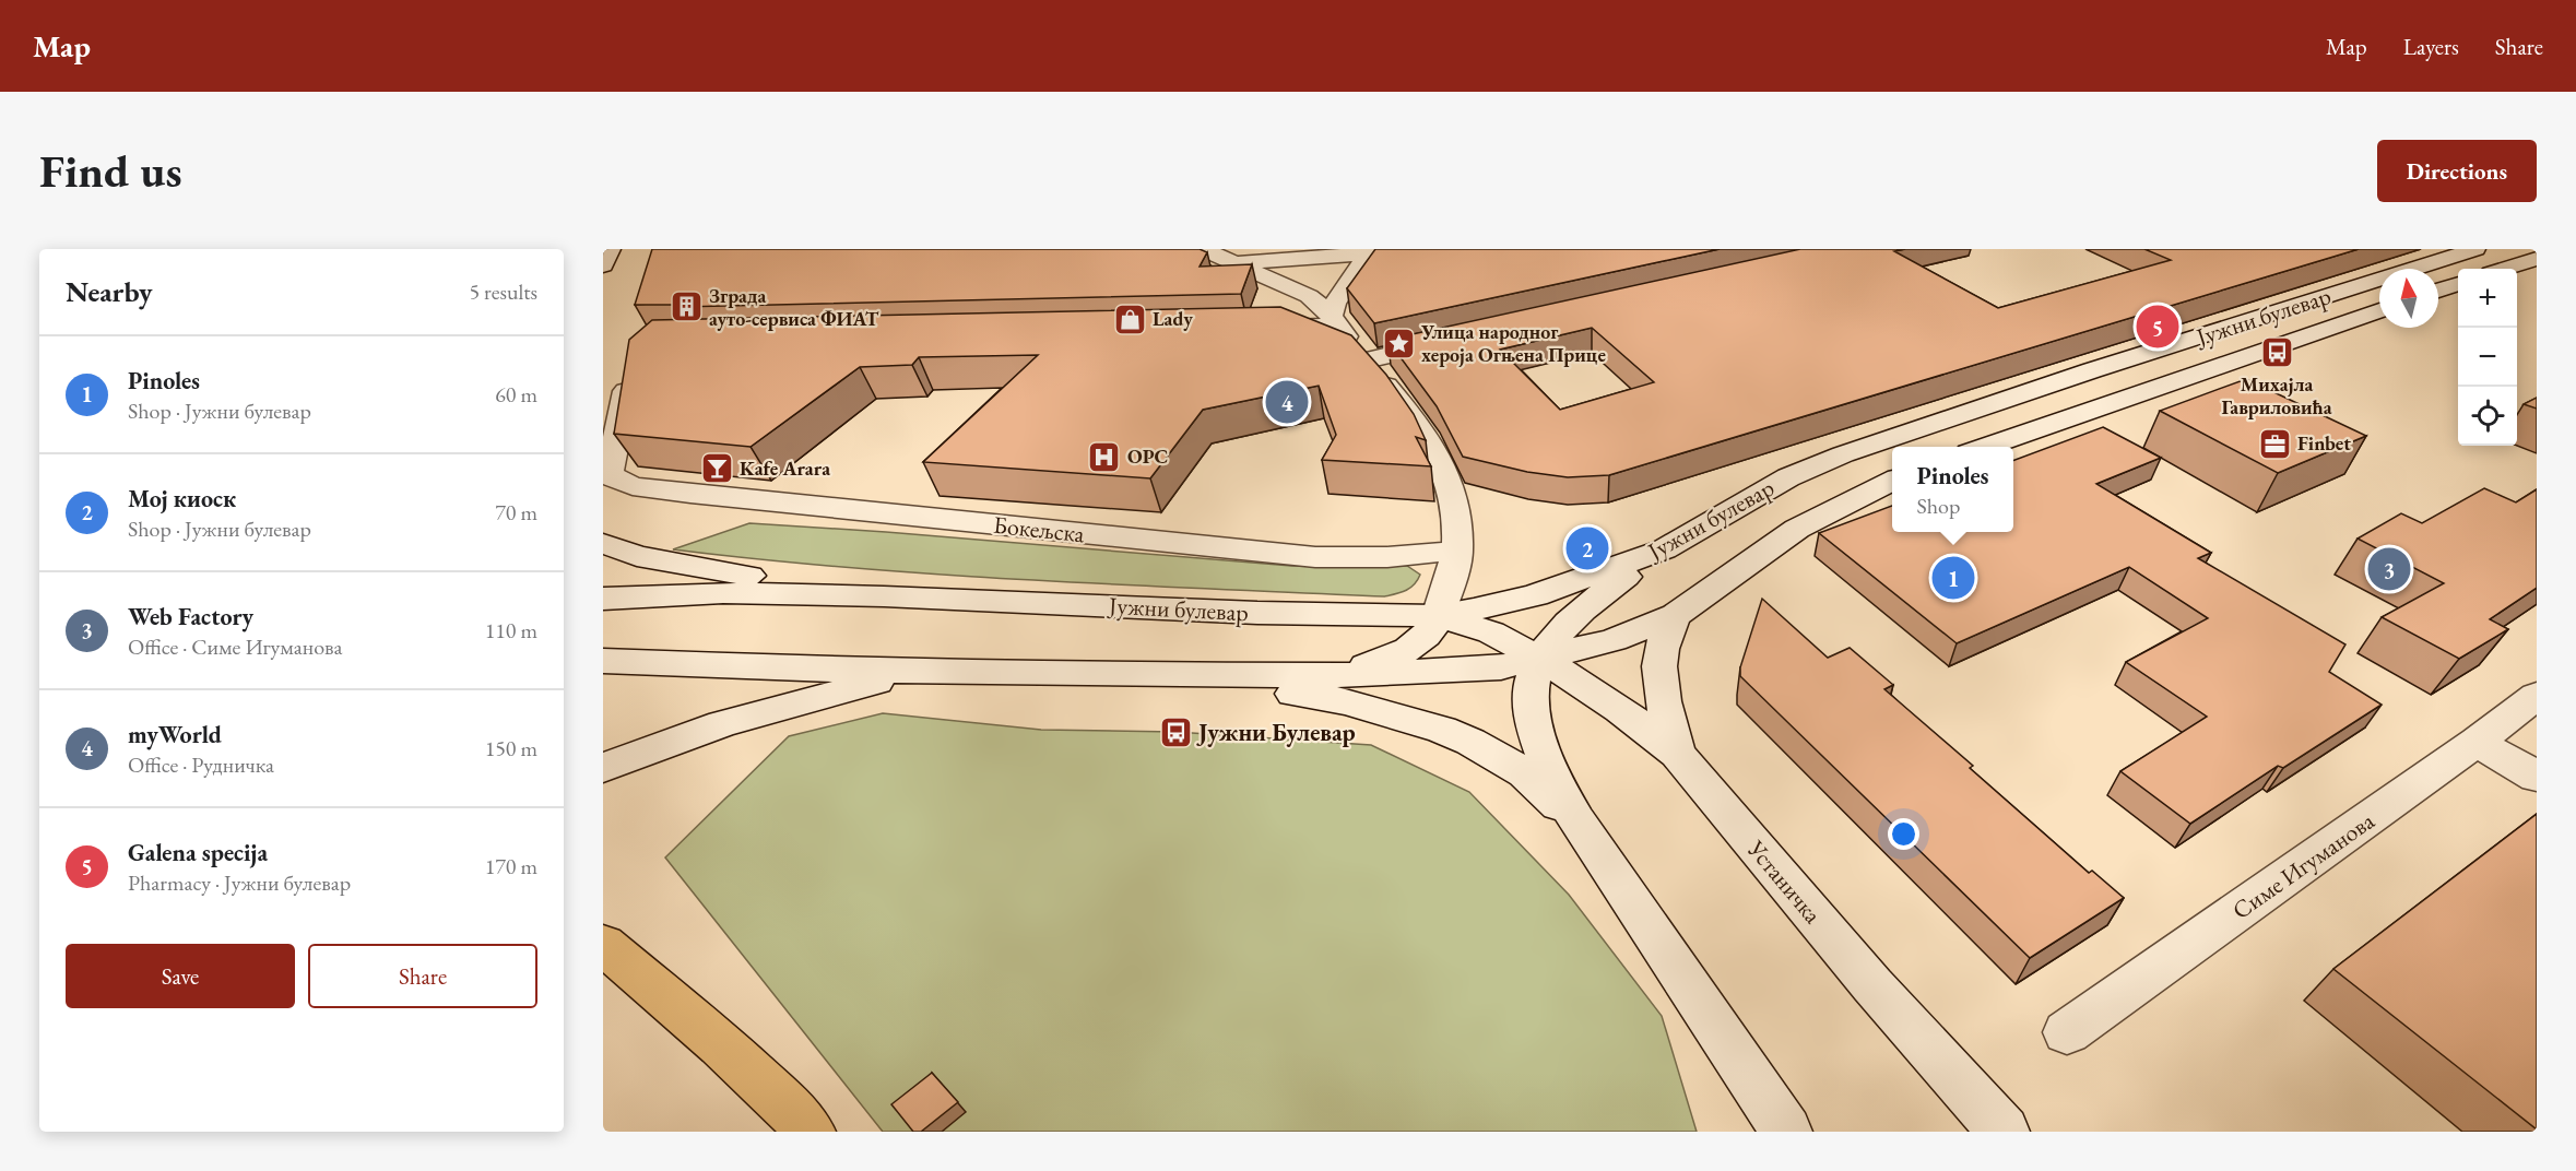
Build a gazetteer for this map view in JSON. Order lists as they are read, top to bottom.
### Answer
{
  "streets": {
    "main road": [
      "Јужни булевар",
      "Бокељска",
      "Симе Игуманова",
      "Устаничка"
    ]
  },
  "crossings": [
    ["Јужни булевар", "Устаничка"]
  ],
  "places": {
    "building": ["Зграда ауто-сервиса ФИАТ"],
    "shop": ["Lady"],
    "place": ["Улица народног хероја Огњена Прице"],
    "bus stop": ["Михајла Гавриловића", "Јужни Булевар"],
    "office": ["Finbet"],
    "hospital": ["ОРС"],
    "bar": ["Kafe Arara"]
  },
  "north": "top",
  "page": {
    "header": "Map",
    "nav": ["Map", "Layers", "Share"],
    "buttons": [
      "Directions",
      ["Save", "Share"]
    ],
    "title": "Find us",
    "heading": ["Nearby", "5 results"],
    "map_buttons": ["+", "−"],
    "pins": [
      "5",
      "4",
      "2",
      "3",
      "1"
    ],
    "list": [
      {
        "mark": "1",
        "name": "Pinoles",
        "note": "Shop · Јужни булевар",
        "value": "60 m"
      },
      {
        "mark": "2",
        "name": "Мој киоск",
        "note": "Shop · Јужни булевар",
        "value": "70 m"
      },
      {
        "mark": "3",
        "name": "Web Factory",
        "note": "Office · Симе Игуманова",
        "value": "110 m"
      },
      {
        "mark": "4",
        "name": "myWorld",
        "note": "Office · Рудничка",
        "value": "150 m"
      },
      {
        "mark": "5",
        "name": "Galena specija",
        "note": "Pharmacy · Јужни булевар",
        "value": "170 m"
      }
    ],
    "popup": ["Pinoles", "Shop"]
  }
}
